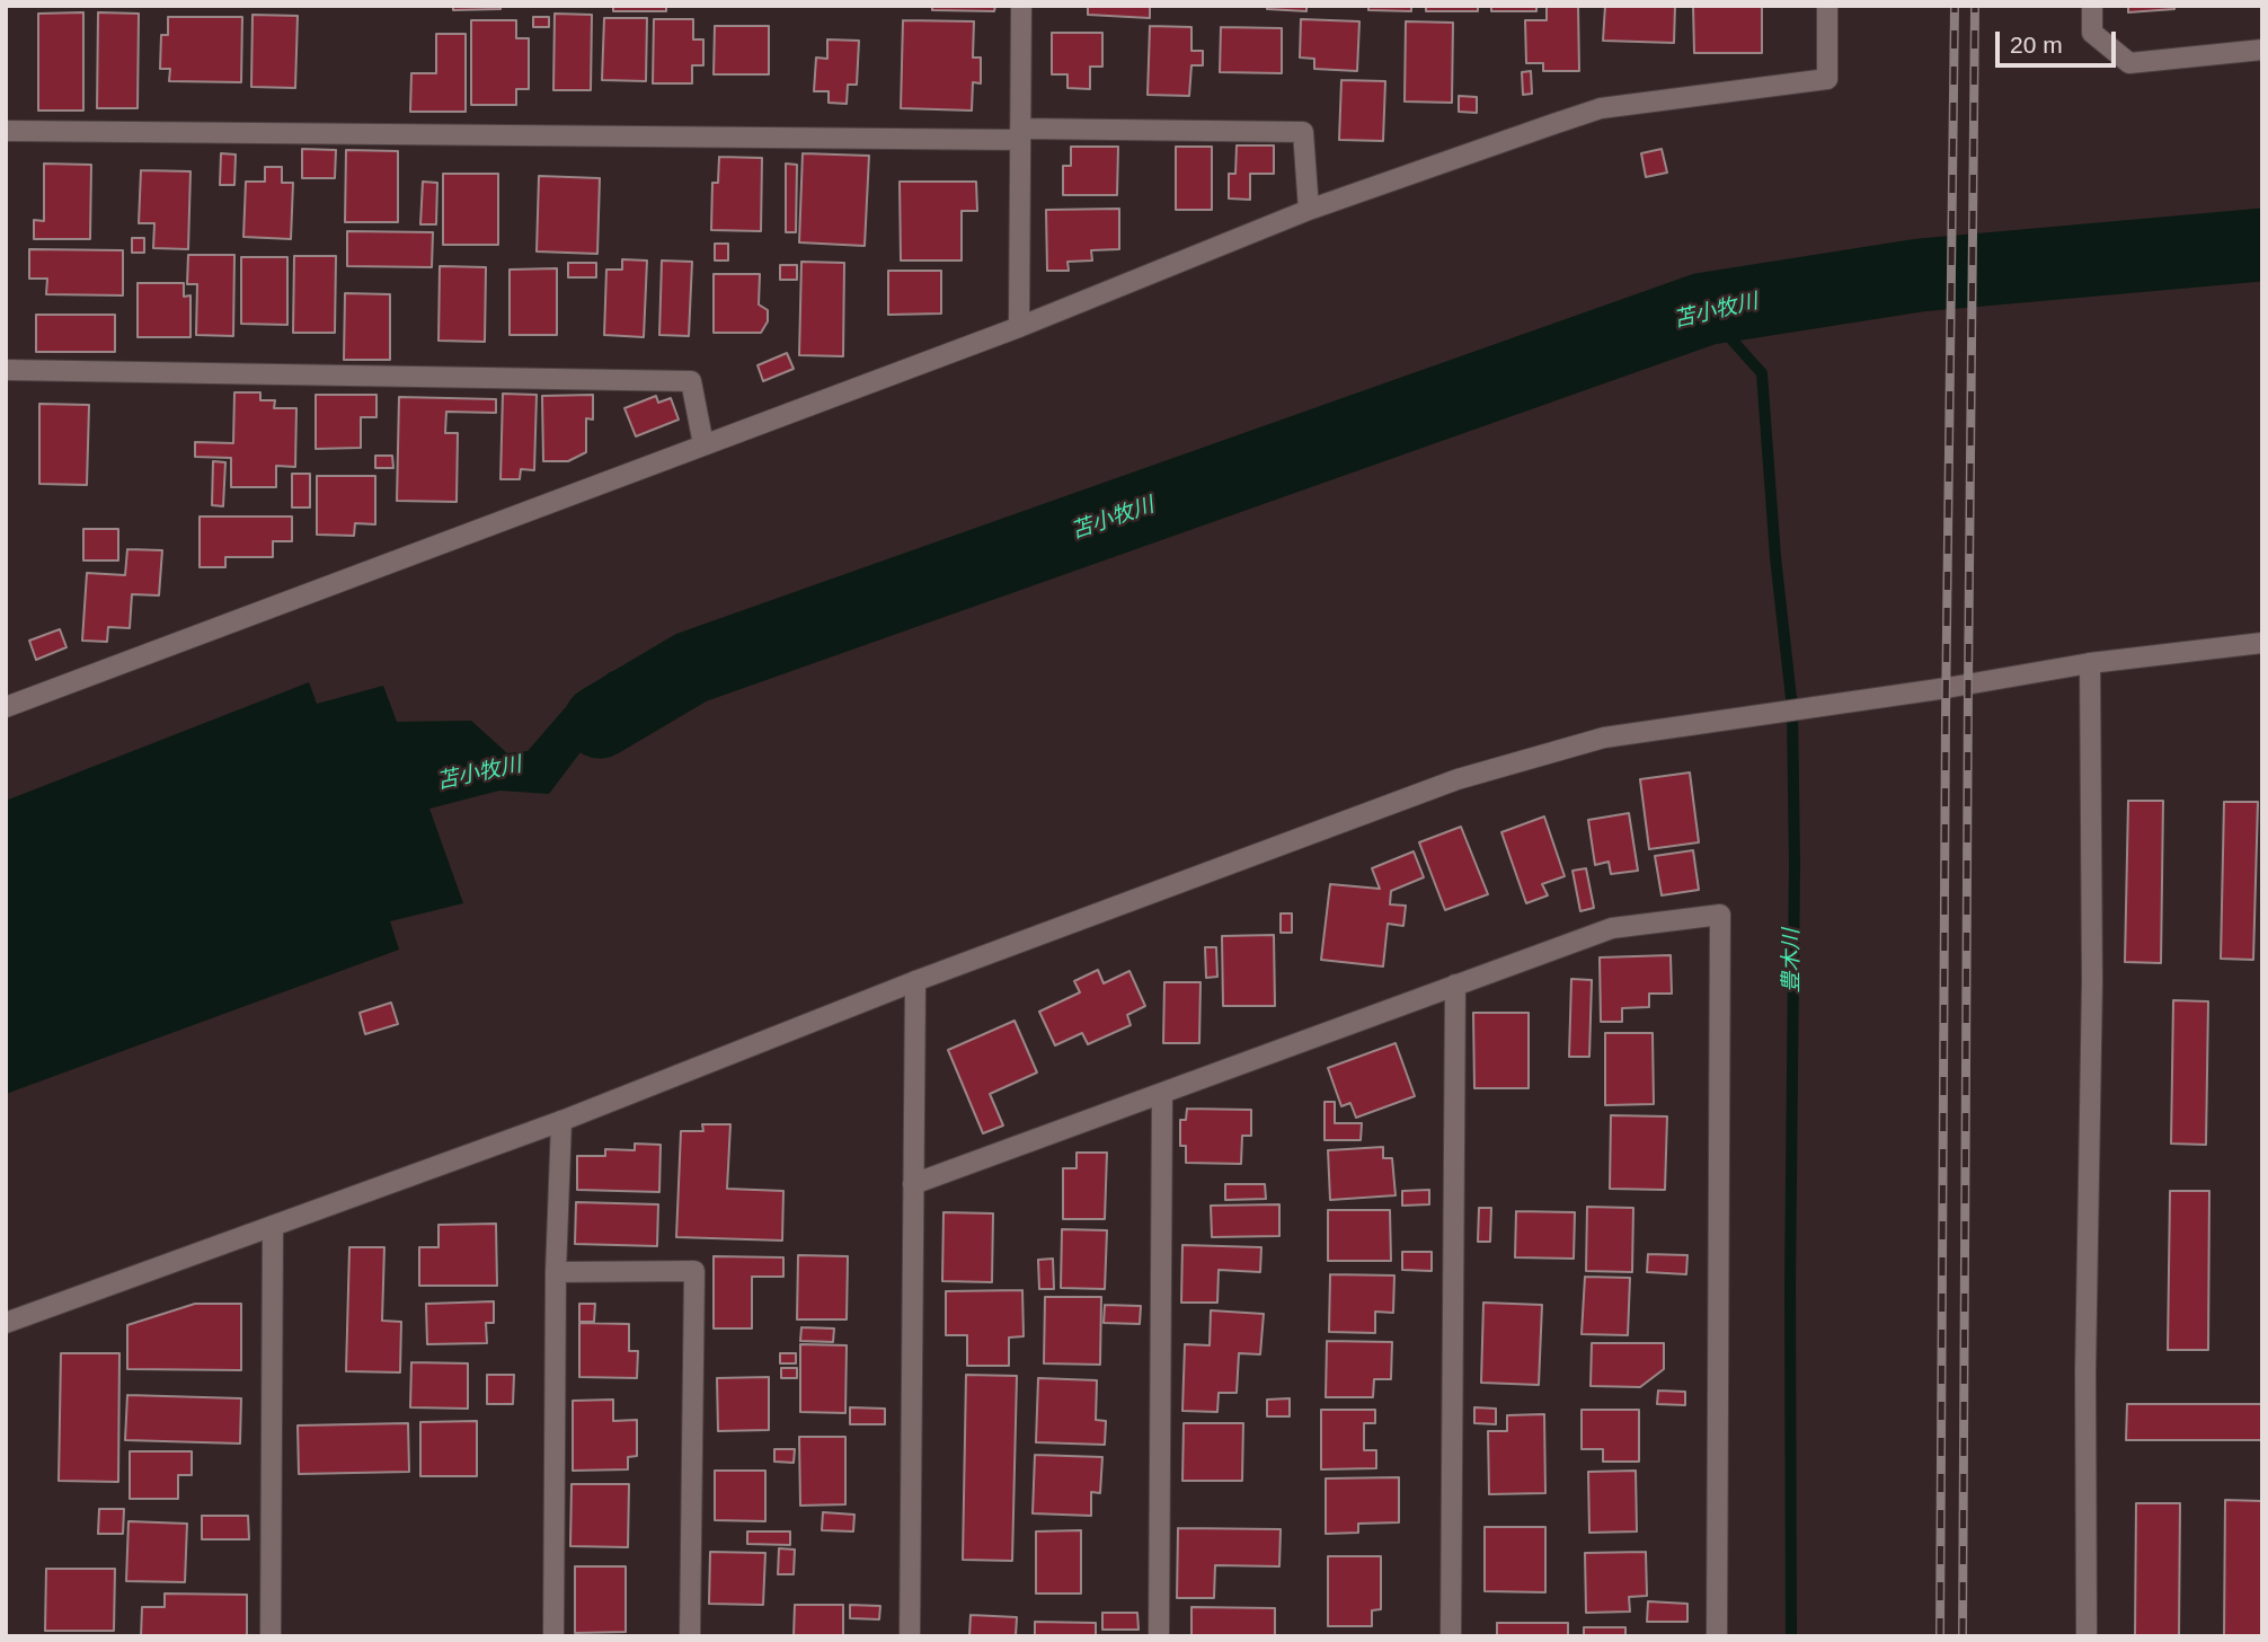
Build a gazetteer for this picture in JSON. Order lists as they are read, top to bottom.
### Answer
{
  "water": ["苫小牧川", "豊木川"],
  "scale_bar": "20 m"
}
